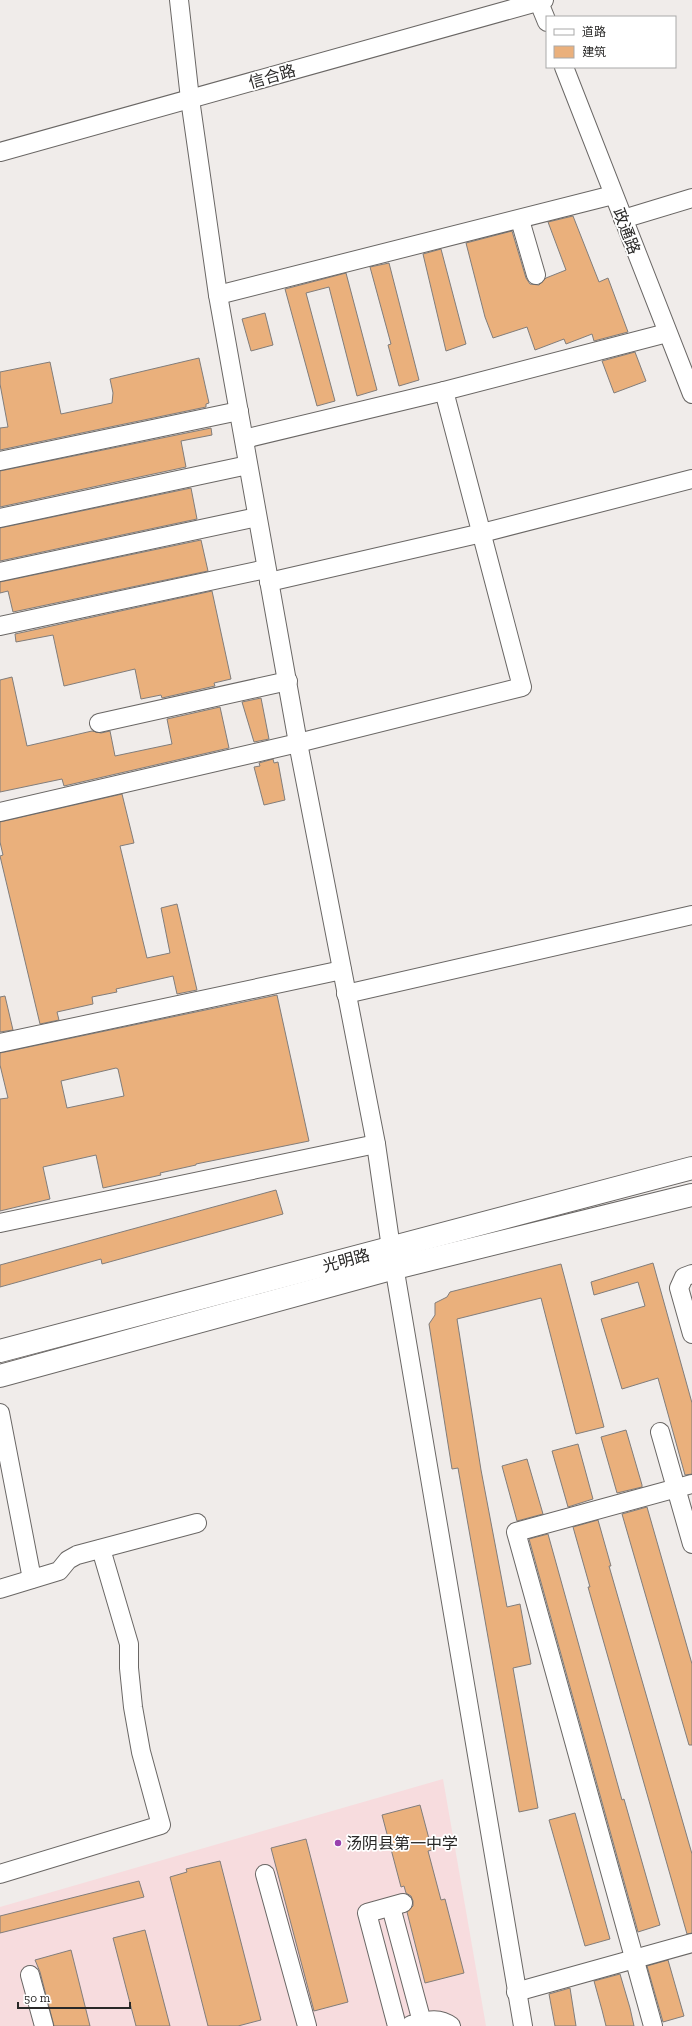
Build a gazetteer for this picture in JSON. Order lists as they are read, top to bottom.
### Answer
{
  "streets": {
    "main road": ["光明路"],
    "street": ["信合路", "政通路"]
  },
  "places": ["汤阴县第一中学"],
  "legend": ["道路", "建筑"],
  "scale_bar": "50 m"
}
